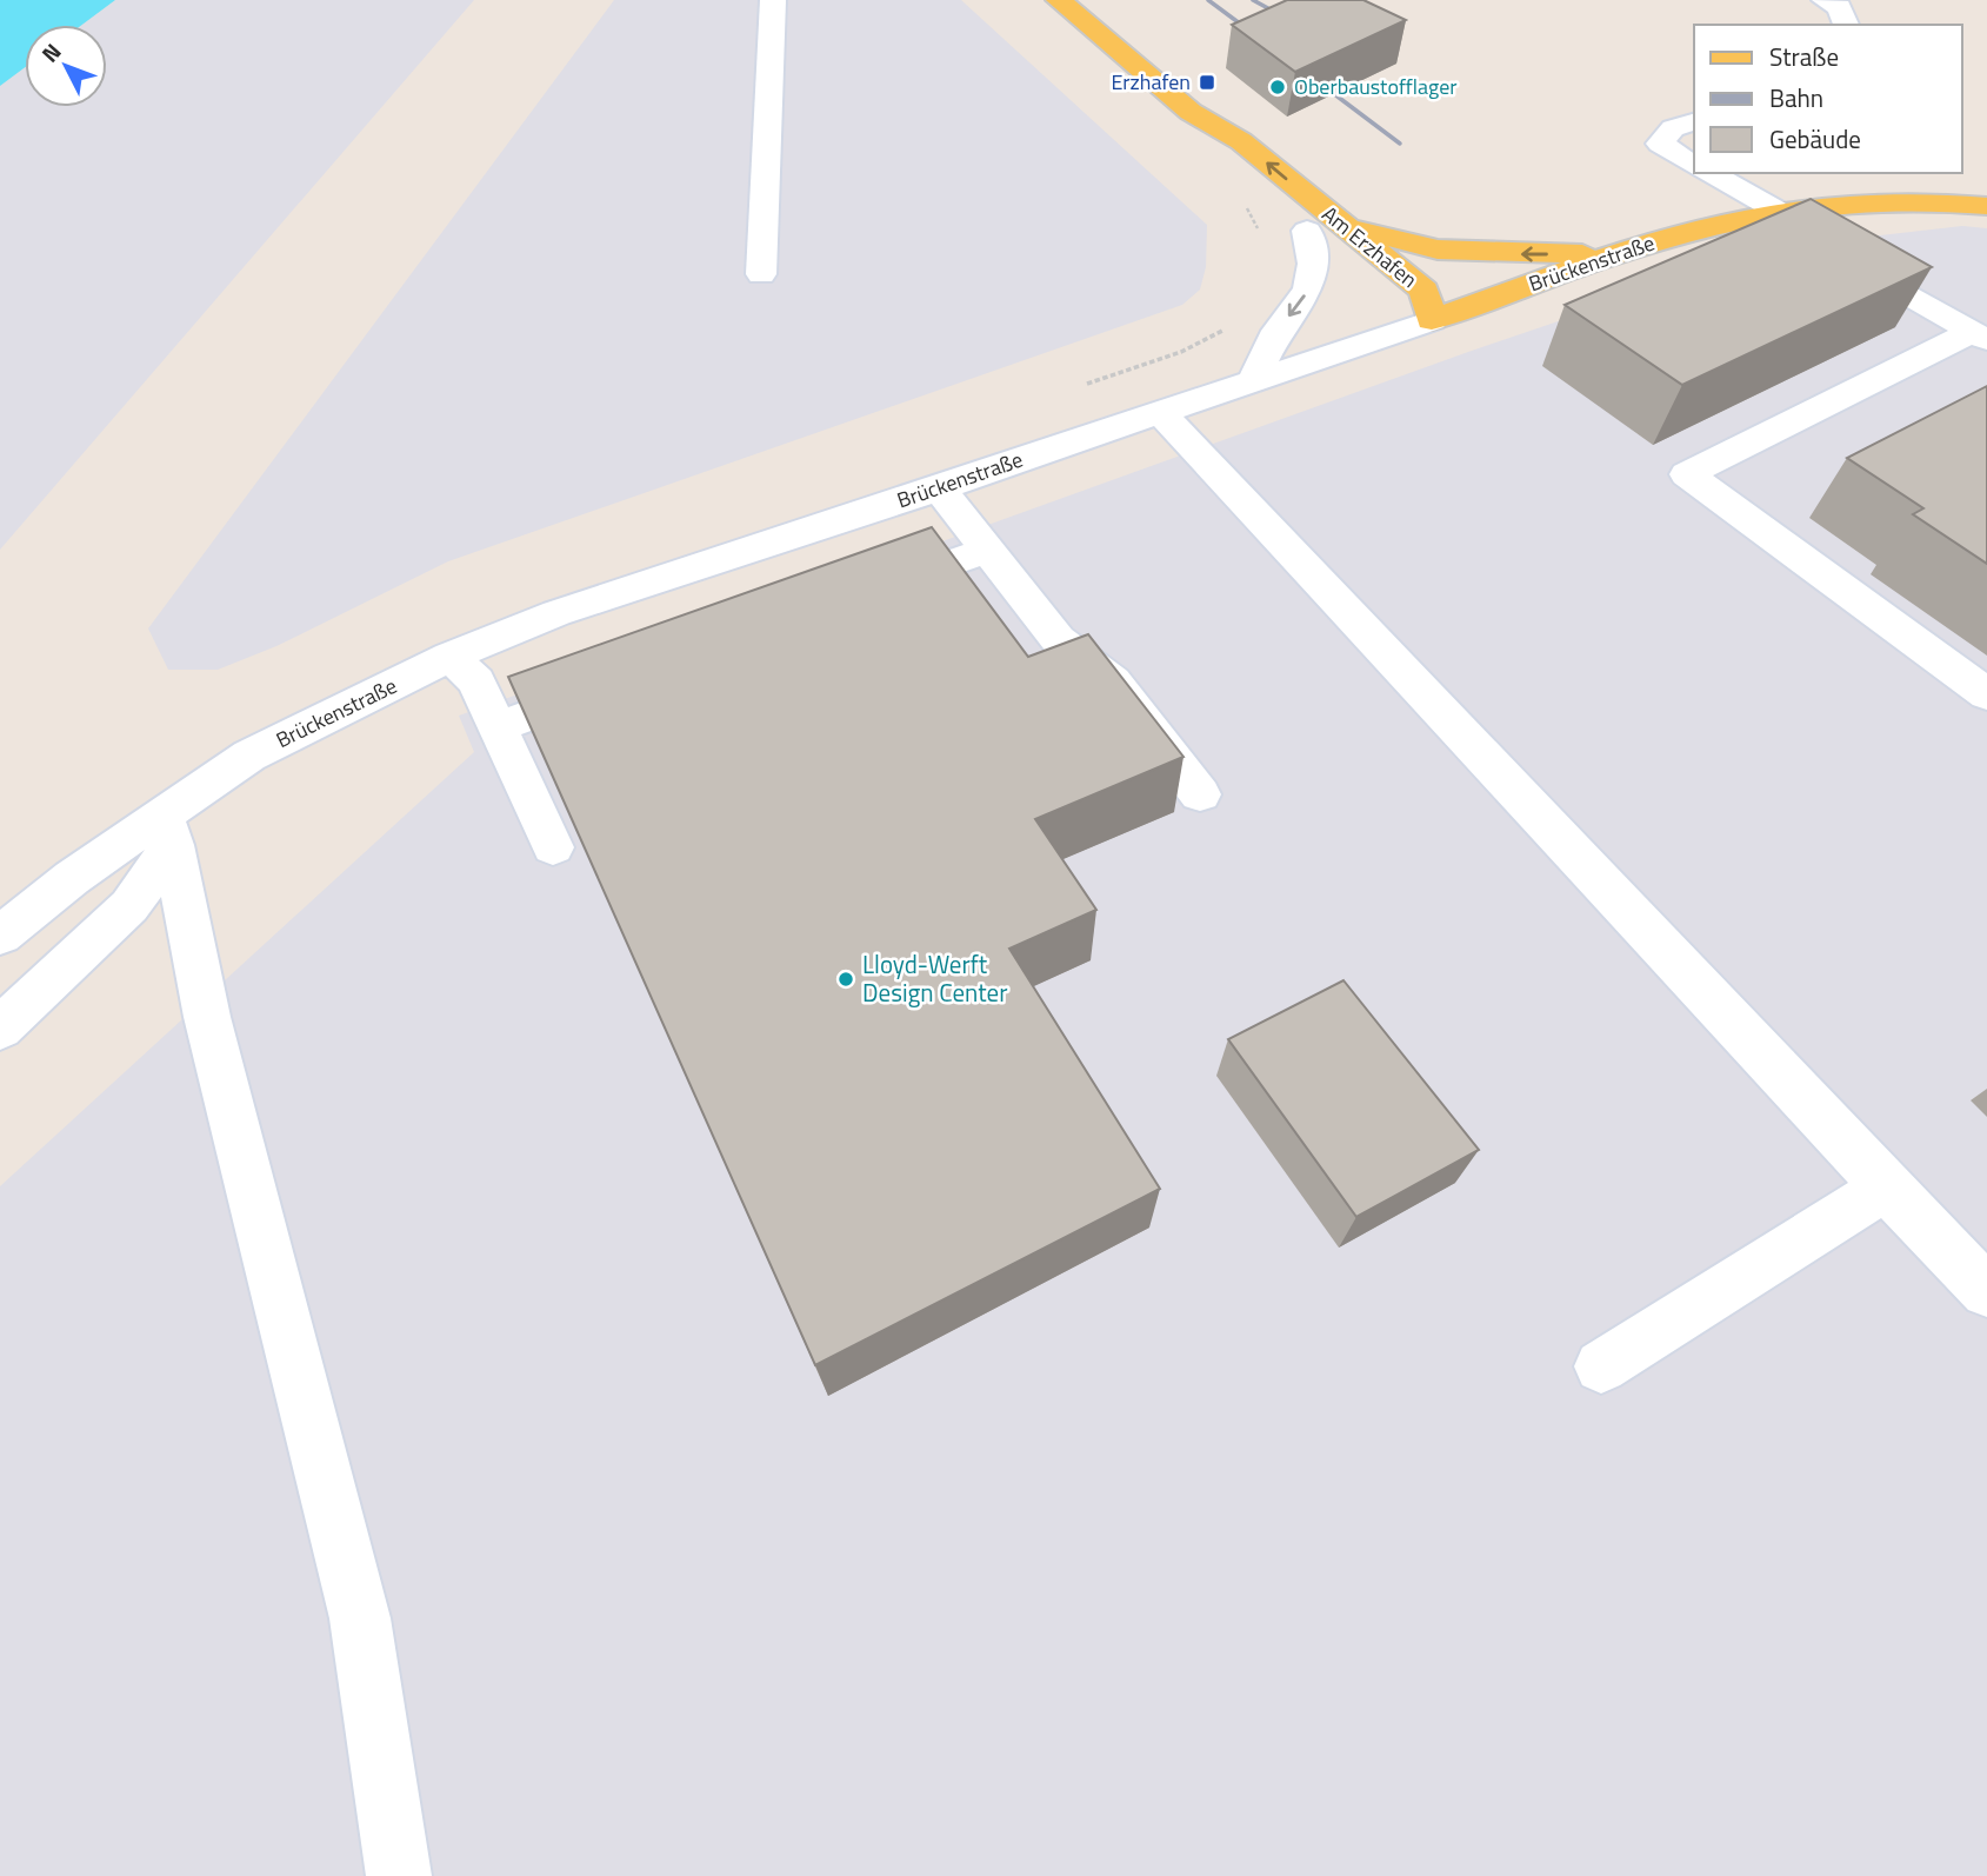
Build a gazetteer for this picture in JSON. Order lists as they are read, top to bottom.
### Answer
{
  "streets": {
    "main road": ["Am Erzhafen", "Brückenstraße"]
  },
  "crossings": [
    ["Am Erzhafen", "Brückenstraße"]
  ],
  "places": {
    "transit": ["Erzhafen"],
    "other": ["Oberbaustofflager", "Lloyd-Werft Design Center"]
  },
  "legend": ["Straße", "Bahn", "Gebäude"],
  "north": "top left"
}
